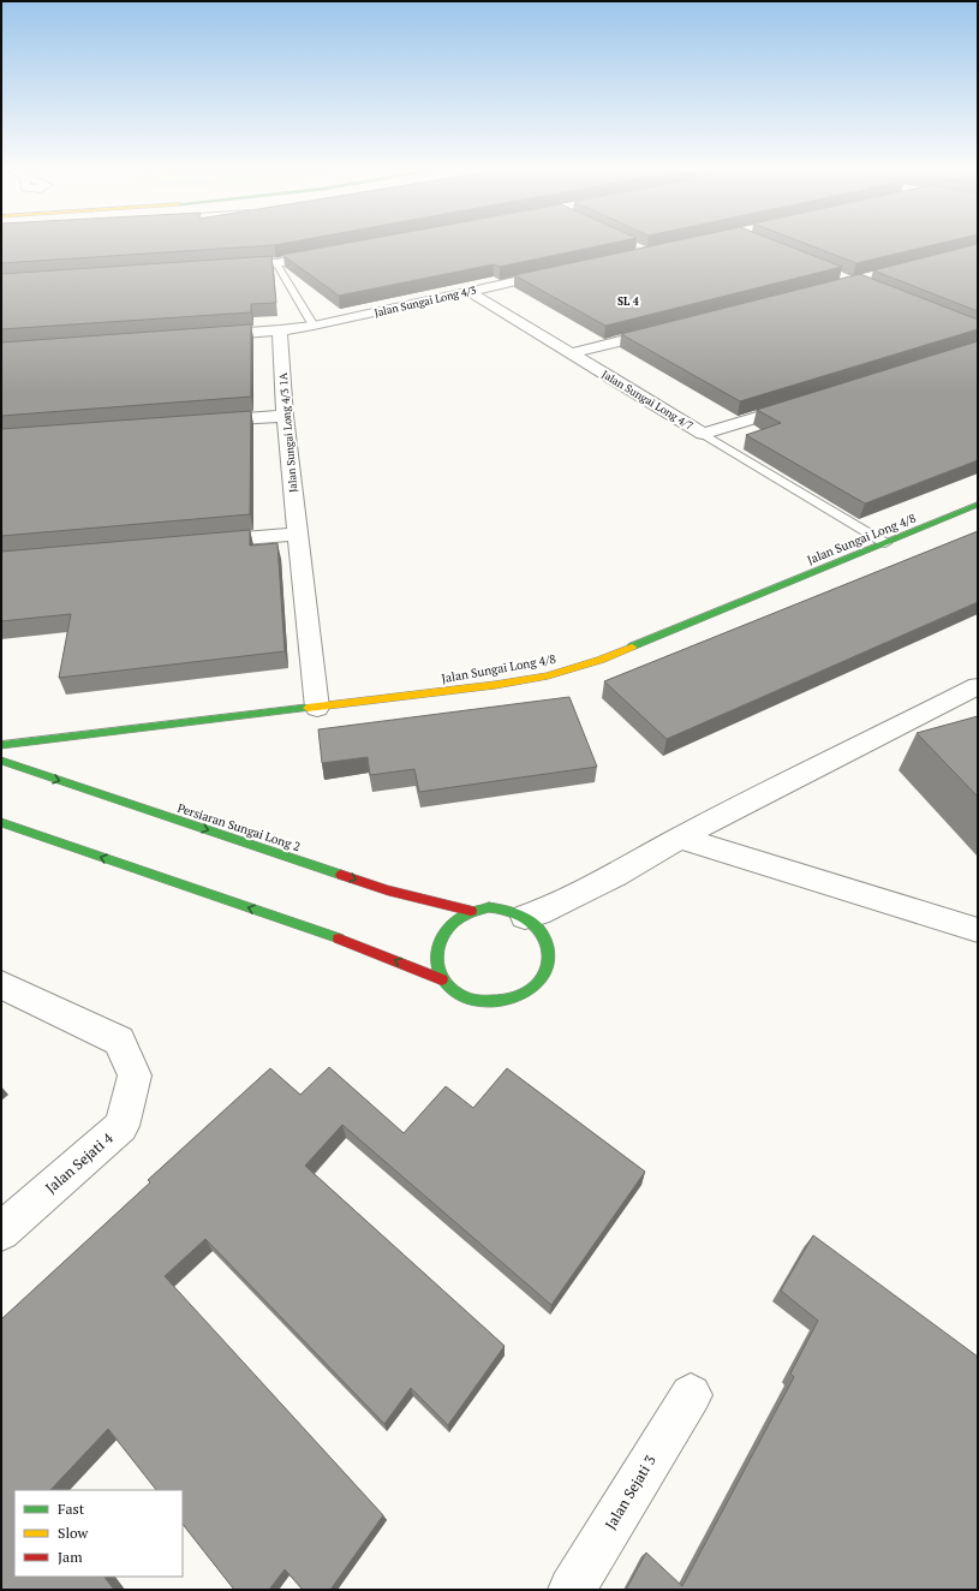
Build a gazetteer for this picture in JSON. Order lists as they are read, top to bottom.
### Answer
{
  "streets": {
    "street": [
      "Jalan Sungai Long 4/3",
      "Jalan Sungai Long 4/7",
      "Jalan Sungai Long 4/3 1A",
      "Jalan Sungai Long 4/8",
      "Persiaran Sungai Long 2",
      "Jalan Sejati 4",
      "Jalan Sejati 3"
    ]
  },
  "crossings": [
    ["Jalan Sungai Long 4/3", "Jalan Sungai Long 4/7"],
    ["Jalan Sungai Long 4/3", "Jalan Sungai Long 4/3 1A"],
    ["Jalan Sungai Long 4/3 1A", "Jalan Sungai Long 4/8"]
  ],
  "districts": ["SL 4"],
  "legend": ["Fast", "Slow", "Jam"]
}
